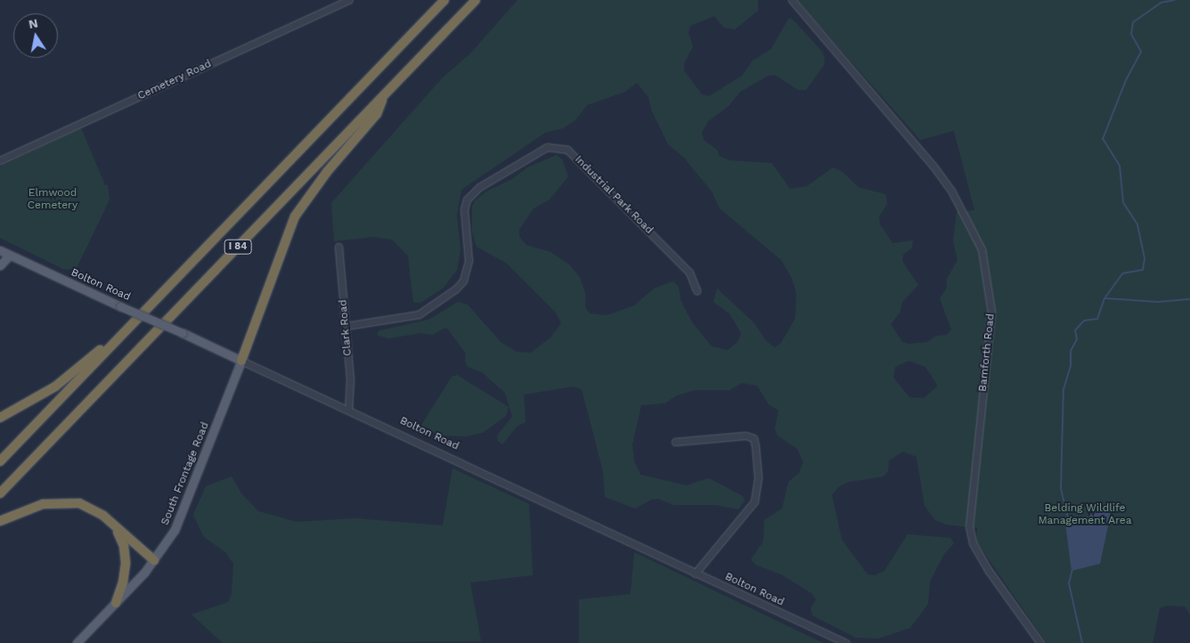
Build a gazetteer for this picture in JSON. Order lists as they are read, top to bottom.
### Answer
{
  "streets": {
    "highway": ["I 84"],
    "main road": ["Bolton Road", "South Frontage Road"],
    "street": [
      "Cemetery Road",
      "Industrial Park Road",
      "Clark Road",
      "Bamforth Road"
    ]
  },
  "crossings": [
    ["Industrial Park Road", "Clark Road"],
    ["Bolton Road", "Clark Road"],
    ["Bolton Road", "South Frontage Road"]
  ],
  "parks": ["Elmwood Cemetery", "Belding Wildlife Management Area"],
  "north": "top"
}
